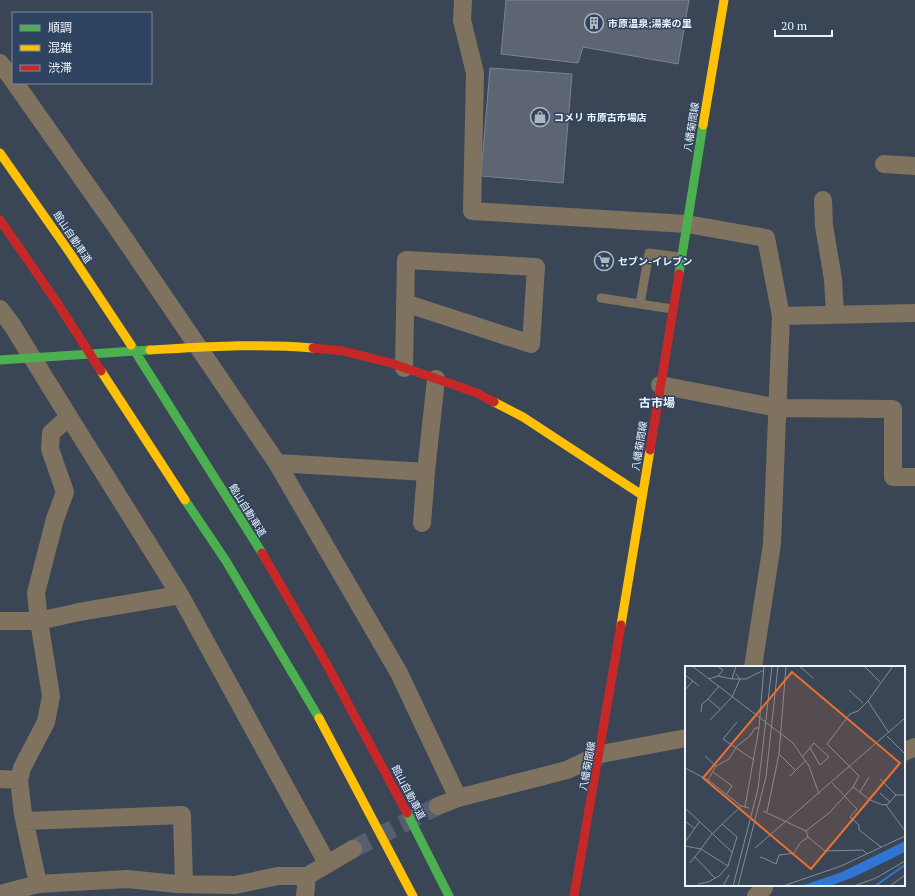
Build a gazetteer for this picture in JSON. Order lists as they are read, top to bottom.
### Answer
{
  "streets": {
    "main road": ["八幡菊間線", "館山自動車道"]
  },
  "districts": ["古市場"],
  "places": {
    "building": ["市原温泉;湯楽の里"],
    "shop": ["コメリ 市原古市場店"],
    "supermarket": ["セブン-イレブン"]
  },
  "legend": ["順調", "混雑", "渋滞"],
  "scale_bar": "20 m"
}
